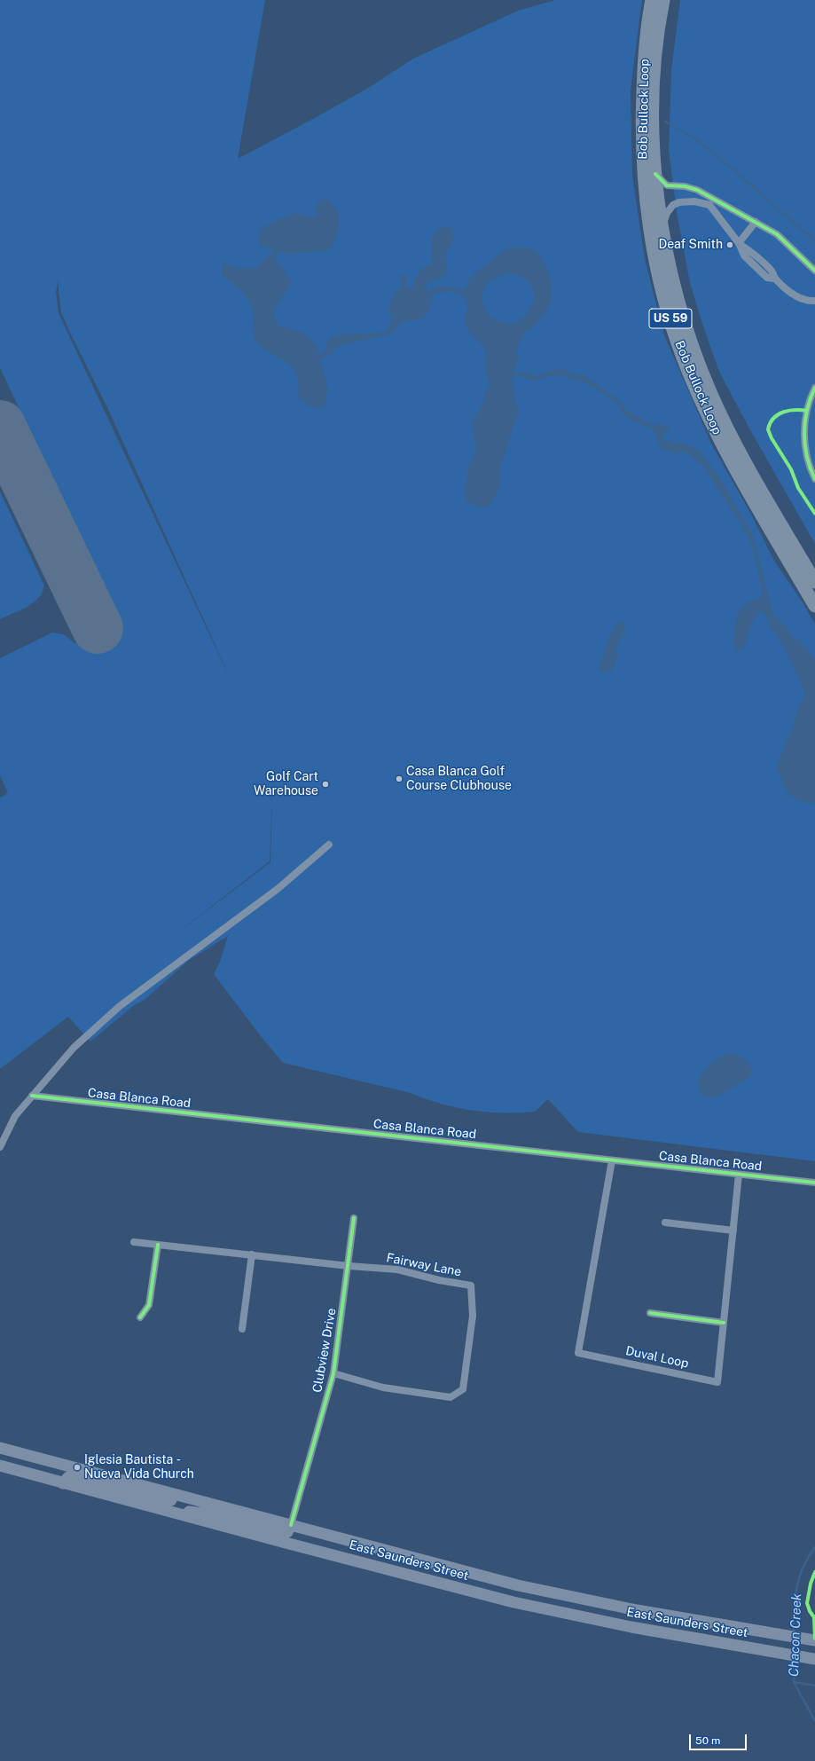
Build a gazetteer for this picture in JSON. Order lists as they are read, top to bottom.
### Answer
{
  "streets": {
    "highway": ["Bob Bullock Loop", "US 59"],
    "main road": ["East Saunders Street"],
    "street": [
      "Casa Blanca Road",
      "Fairway Lane",
      "Clubview Drive",
      "Duval Loop"
    ]
  },
  "crossings": [
    ["Casa Blanca Road", "Duval Loop"],
    ["Fairway Lane", "Clubview Drive"],
    ["Clubview Drive", "East Saunders Street"]
  ],
  "water": ["Chacon Creek"],
  "places": [
    "Deaf Smith",
    "Casa Blanca Golf Course Clubhouse",
    "Golf Cart Warehouse",
    "Iglesia Bautista - Nueva Vida Church"
  ],
  "scale_bar": "50 m"
}
